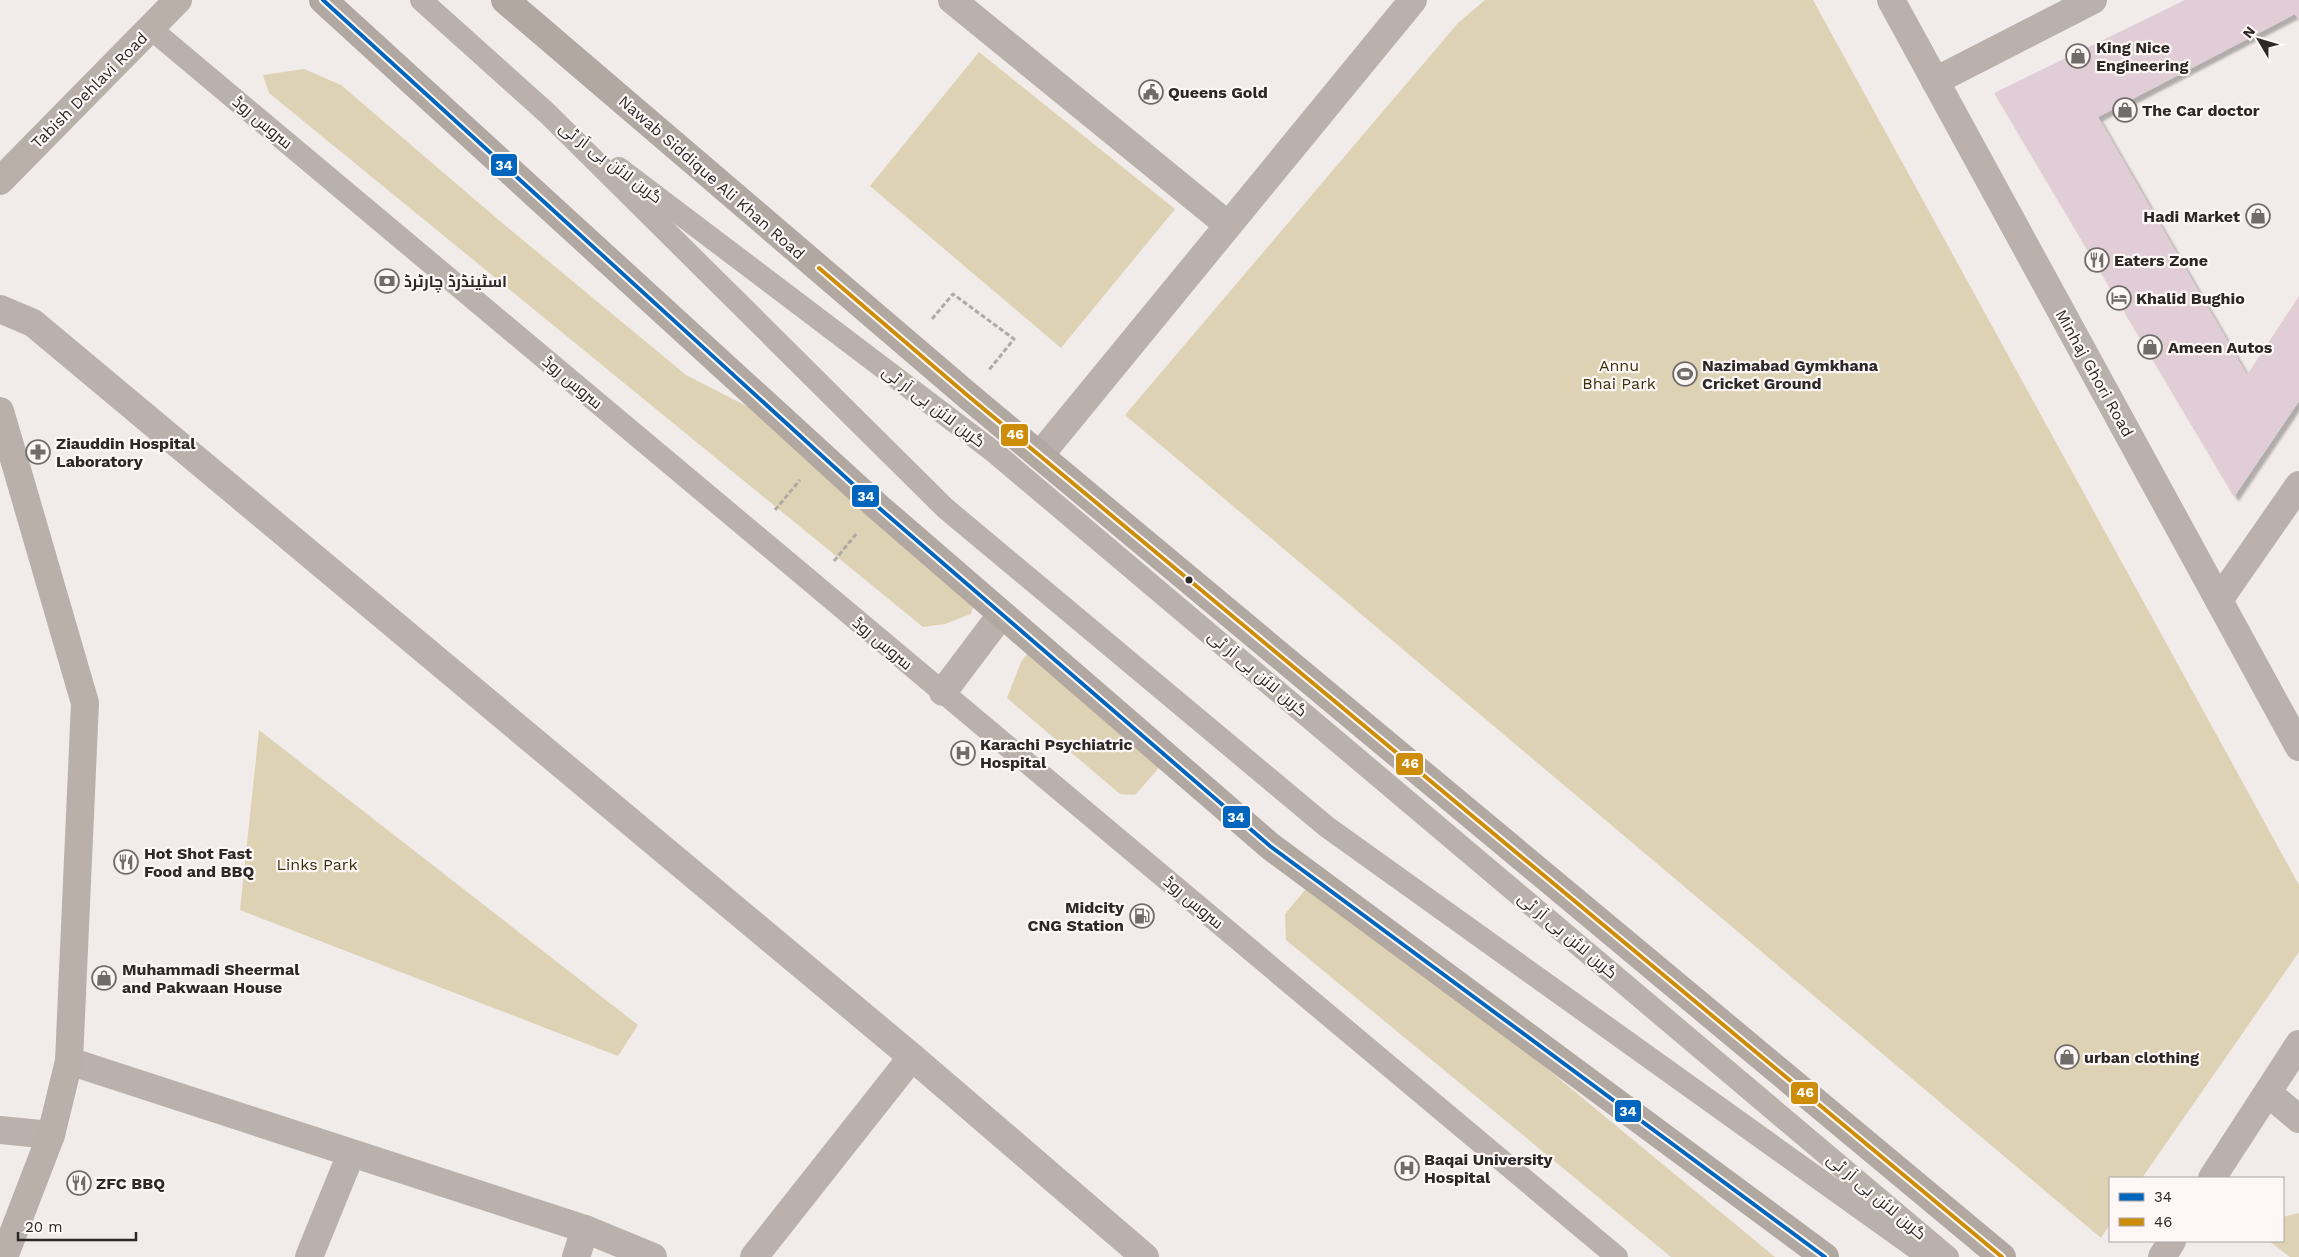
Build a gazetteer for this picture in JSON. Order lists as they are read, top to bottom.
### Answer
{
  "streets": {
    "main road": ["Nawab Siddique Ali Khan Road"],
    "street": ["Tabish Dehlavi Road", "Minhaj Ghori Road"],
    "lane": ["سروس روڈ", "گرین لائن بی آر ٹی"]
  },
  "crossings": [
    ["Tabish Dehlavi Road", "سروس روڈ"]
  ],
  "parks": ["Annu Bhai Park", "Links Park"],
  "places": {
    "shop": [
      "King Nice Engineering",
      "The Car doctor",
      "Hadi Market",
      "Ameen Autos",
      "Muhammadi Sheermal and Pakwaan House",
      "urban clothing"
    ],
    "public building": ["Queens Gold"],
    "restaurant": ["Eaters Zone", "Hot Shot Fast Food and BBQ", "ZFC BBQ"],
    "bank": ["اسٹینڈرڈ چارٹرڈ"],
    "hotel": ["Khalid Bughio"],
    "sports": ["Nazimabad Gymkhana Cricket Ground"],
    "pharmacy": ["Ziauddin Hospital Laboratory"],
    "hospital": ["Karachi Psychiatric Hospital", "Baqai University Hospital"],
    "fuel station": ["Midcity CNG Station"]
  },
  "lines": ["transit line 34", "transit line 46"],
  "legend": ["34", "46"],
  "scale_bar": "20 m",
  "north": "top left"
}
